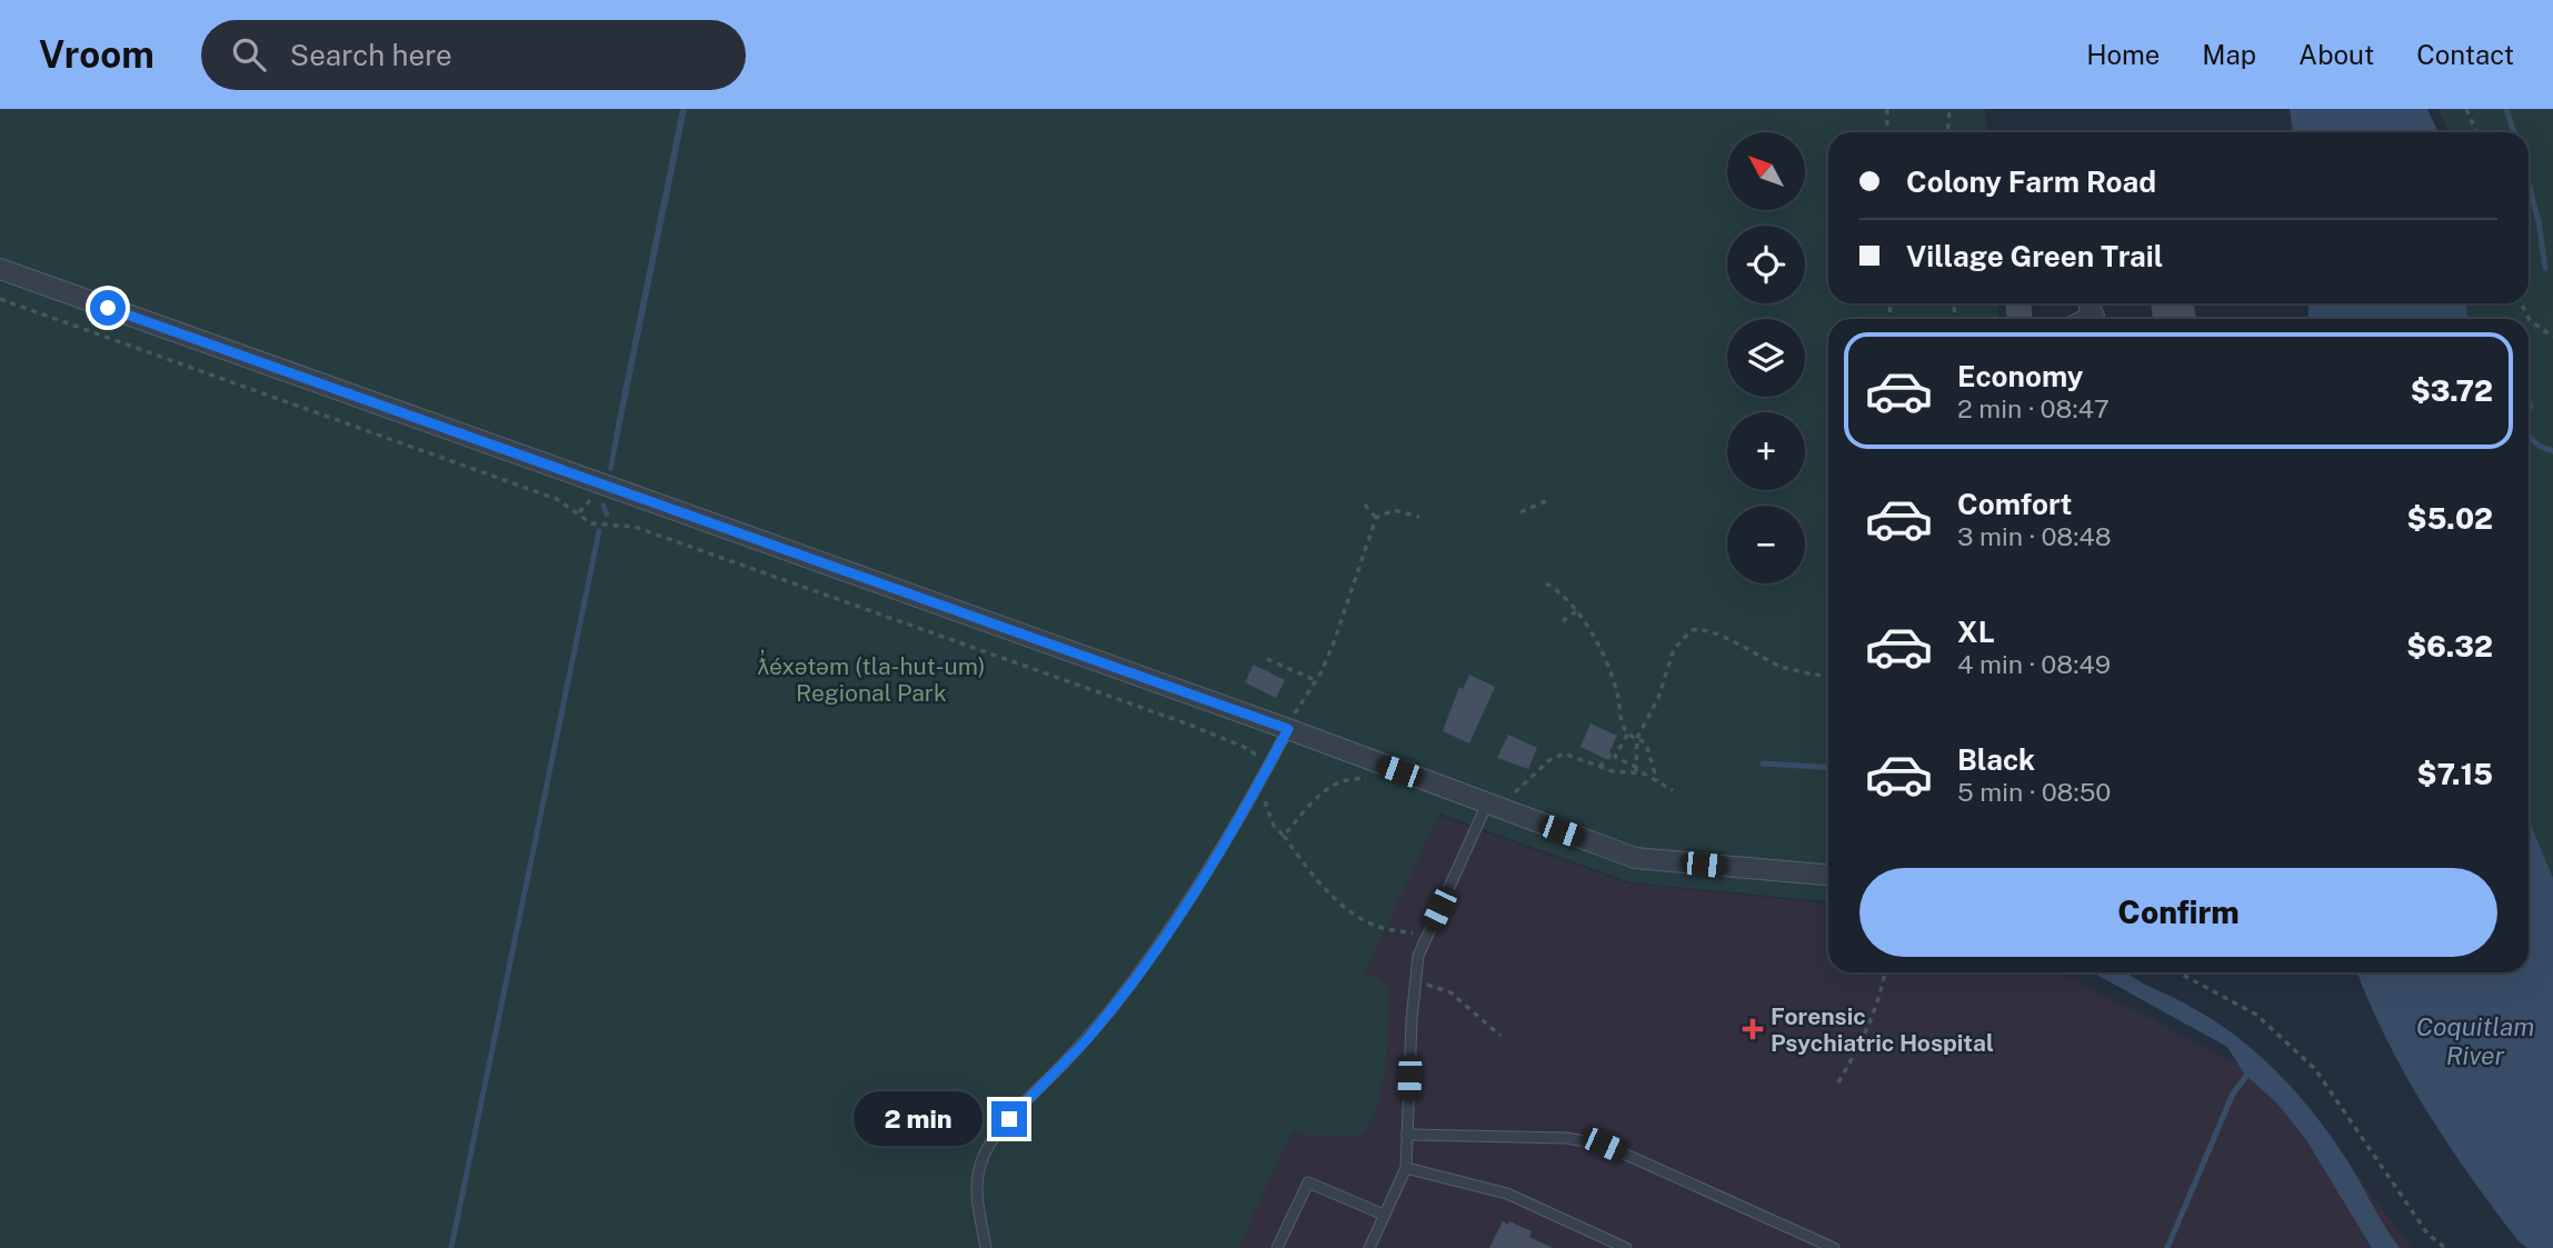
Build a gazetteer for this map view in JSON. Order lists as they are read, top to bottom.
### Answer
{
  "water": ["Coquitlam River"],
  "parks": ["ƛ̓éxətəm (tla-hut-um) Regional Park"],
  "places": {
    "health": ["Forensic Psychiatric Hospital"]
  },
  "north": "top left",
  "page": {
    "header": "Vroom",
    "search": "Search here",
    "nav": [
      "Home",
      "Map",
      "About",
      "Contact"
    ],
    "map_buttons": ["+", "−"],
    "banner": ["Colony Farm Road", "Village Green Trail"],
    "list": [
      {
        "name": "Economy",
        "note": "2 min · 08:47",
        "value": "$3.72"
      },
      {
        "name": "Comfort",
        "note": "3 min · 08:48",
        "value": "$5.02"
      },
      {
        "name": "XL",
        "note": "4 min · 08:49",
        "value": "$6.32"
      },
      {
        "name": "Black",
        "note": "5 min · 08:50",
        "value": "$7.15"
      }
    ],
    "buttons": "Confirm",
    "bubble": "2 min"
  }
}
